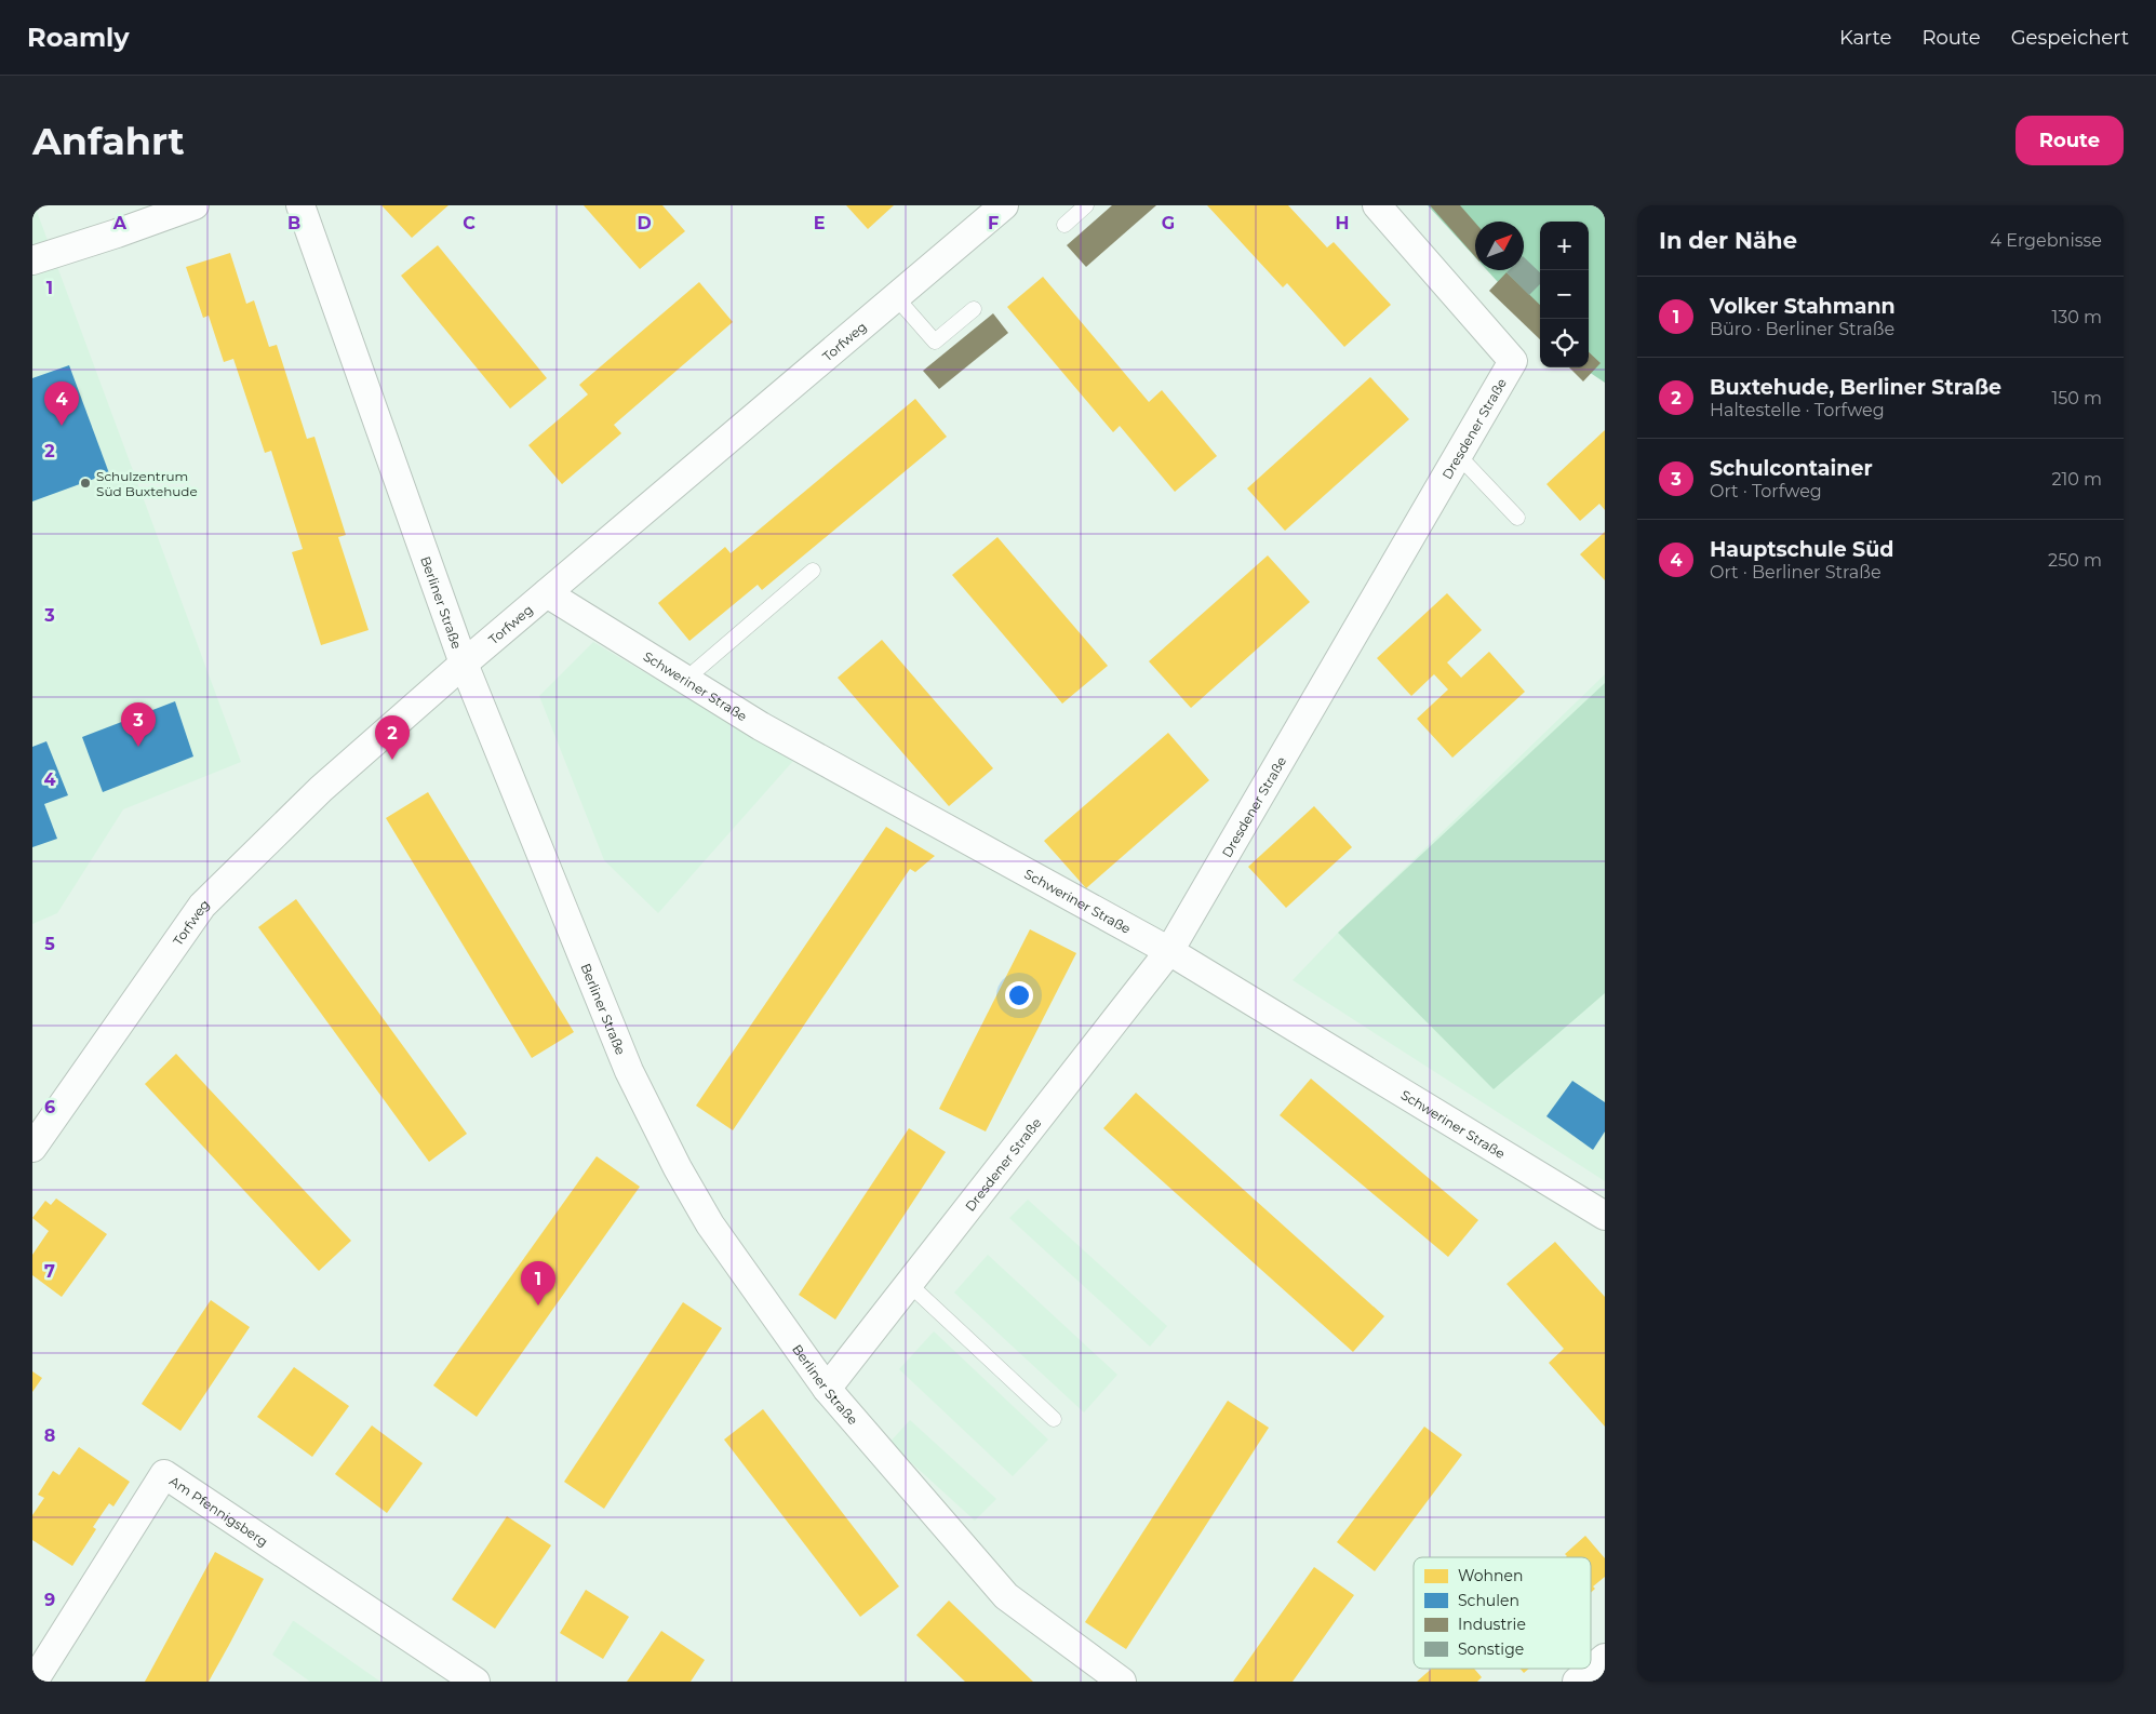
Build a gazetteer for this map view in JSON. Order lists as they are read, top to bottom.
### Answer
{
  "streets": {
    "street": [
      "Torfweg",
      "Dresdener Straße",
      "Berliner Straße",
      "Schweriner Straße",
      "Am Pfennigsberg"
    ]
  },
  "crossings": [
    ["Torfweg", "Berliner Straße"],
    ["Torfweg", "Schweriner Straße"],
    ["Dresdener Straße", "Berliner Straße"],
    ["Dresdener Straße", "Schweriner Straße"]
  ],
  "places": ["Schulzentrum Süd Buxtehude"],
  "legend": [
    "Wohnen",
    "Schulen",
    "Industrie",
    "Sonstige"
  ],
  "north": "top right",
  "page": {
    "header": "Roamly",
    "nav": ["Karte", "Route", "Gespeichert"],
    "buttons": "Route",
    "title": "Anfahrt",
    "heading": ["In der Nähe", "4 Ergebnisse"],
    "map_buttons": ["+", "−"],
    "list": [
      {
        "mark": "1",
        "name": "Volker Stahmann",
        "note": "Büro · Berliner Straße",
        "value": "130 m"
      },
      {
        "mark": "2",
        "name": "Buxtehude, Berliner Straße",
        "note": "Haltestelle · Torfweg",
        "value": "150 m"
      },
      {
        "mark": "3",
        "name": "Schulcontainer",
        "note": "Ort · Torfweg",
        "value": "210 m"
      },
      {
        "mark": "4",
        "name": "Hauptschule Süd",
        "note": "Ort · Berliner Straße",
        "value": "250 m"
      }
    ],
    "pins": [
      "4",
      "3",
      "2",
      "1"
    ]
  },
  "grid": {
    "columns": [
      "A",
      "B",
      "C",
      "D",
      "E",
      "F",
      "G",
      "H"
    ],
    "rows": [
      "1",
      "2",
      "3",
      "4",
      "5",
      "6",
      "7",
      "8",
      "9"
    ]
  }
}
